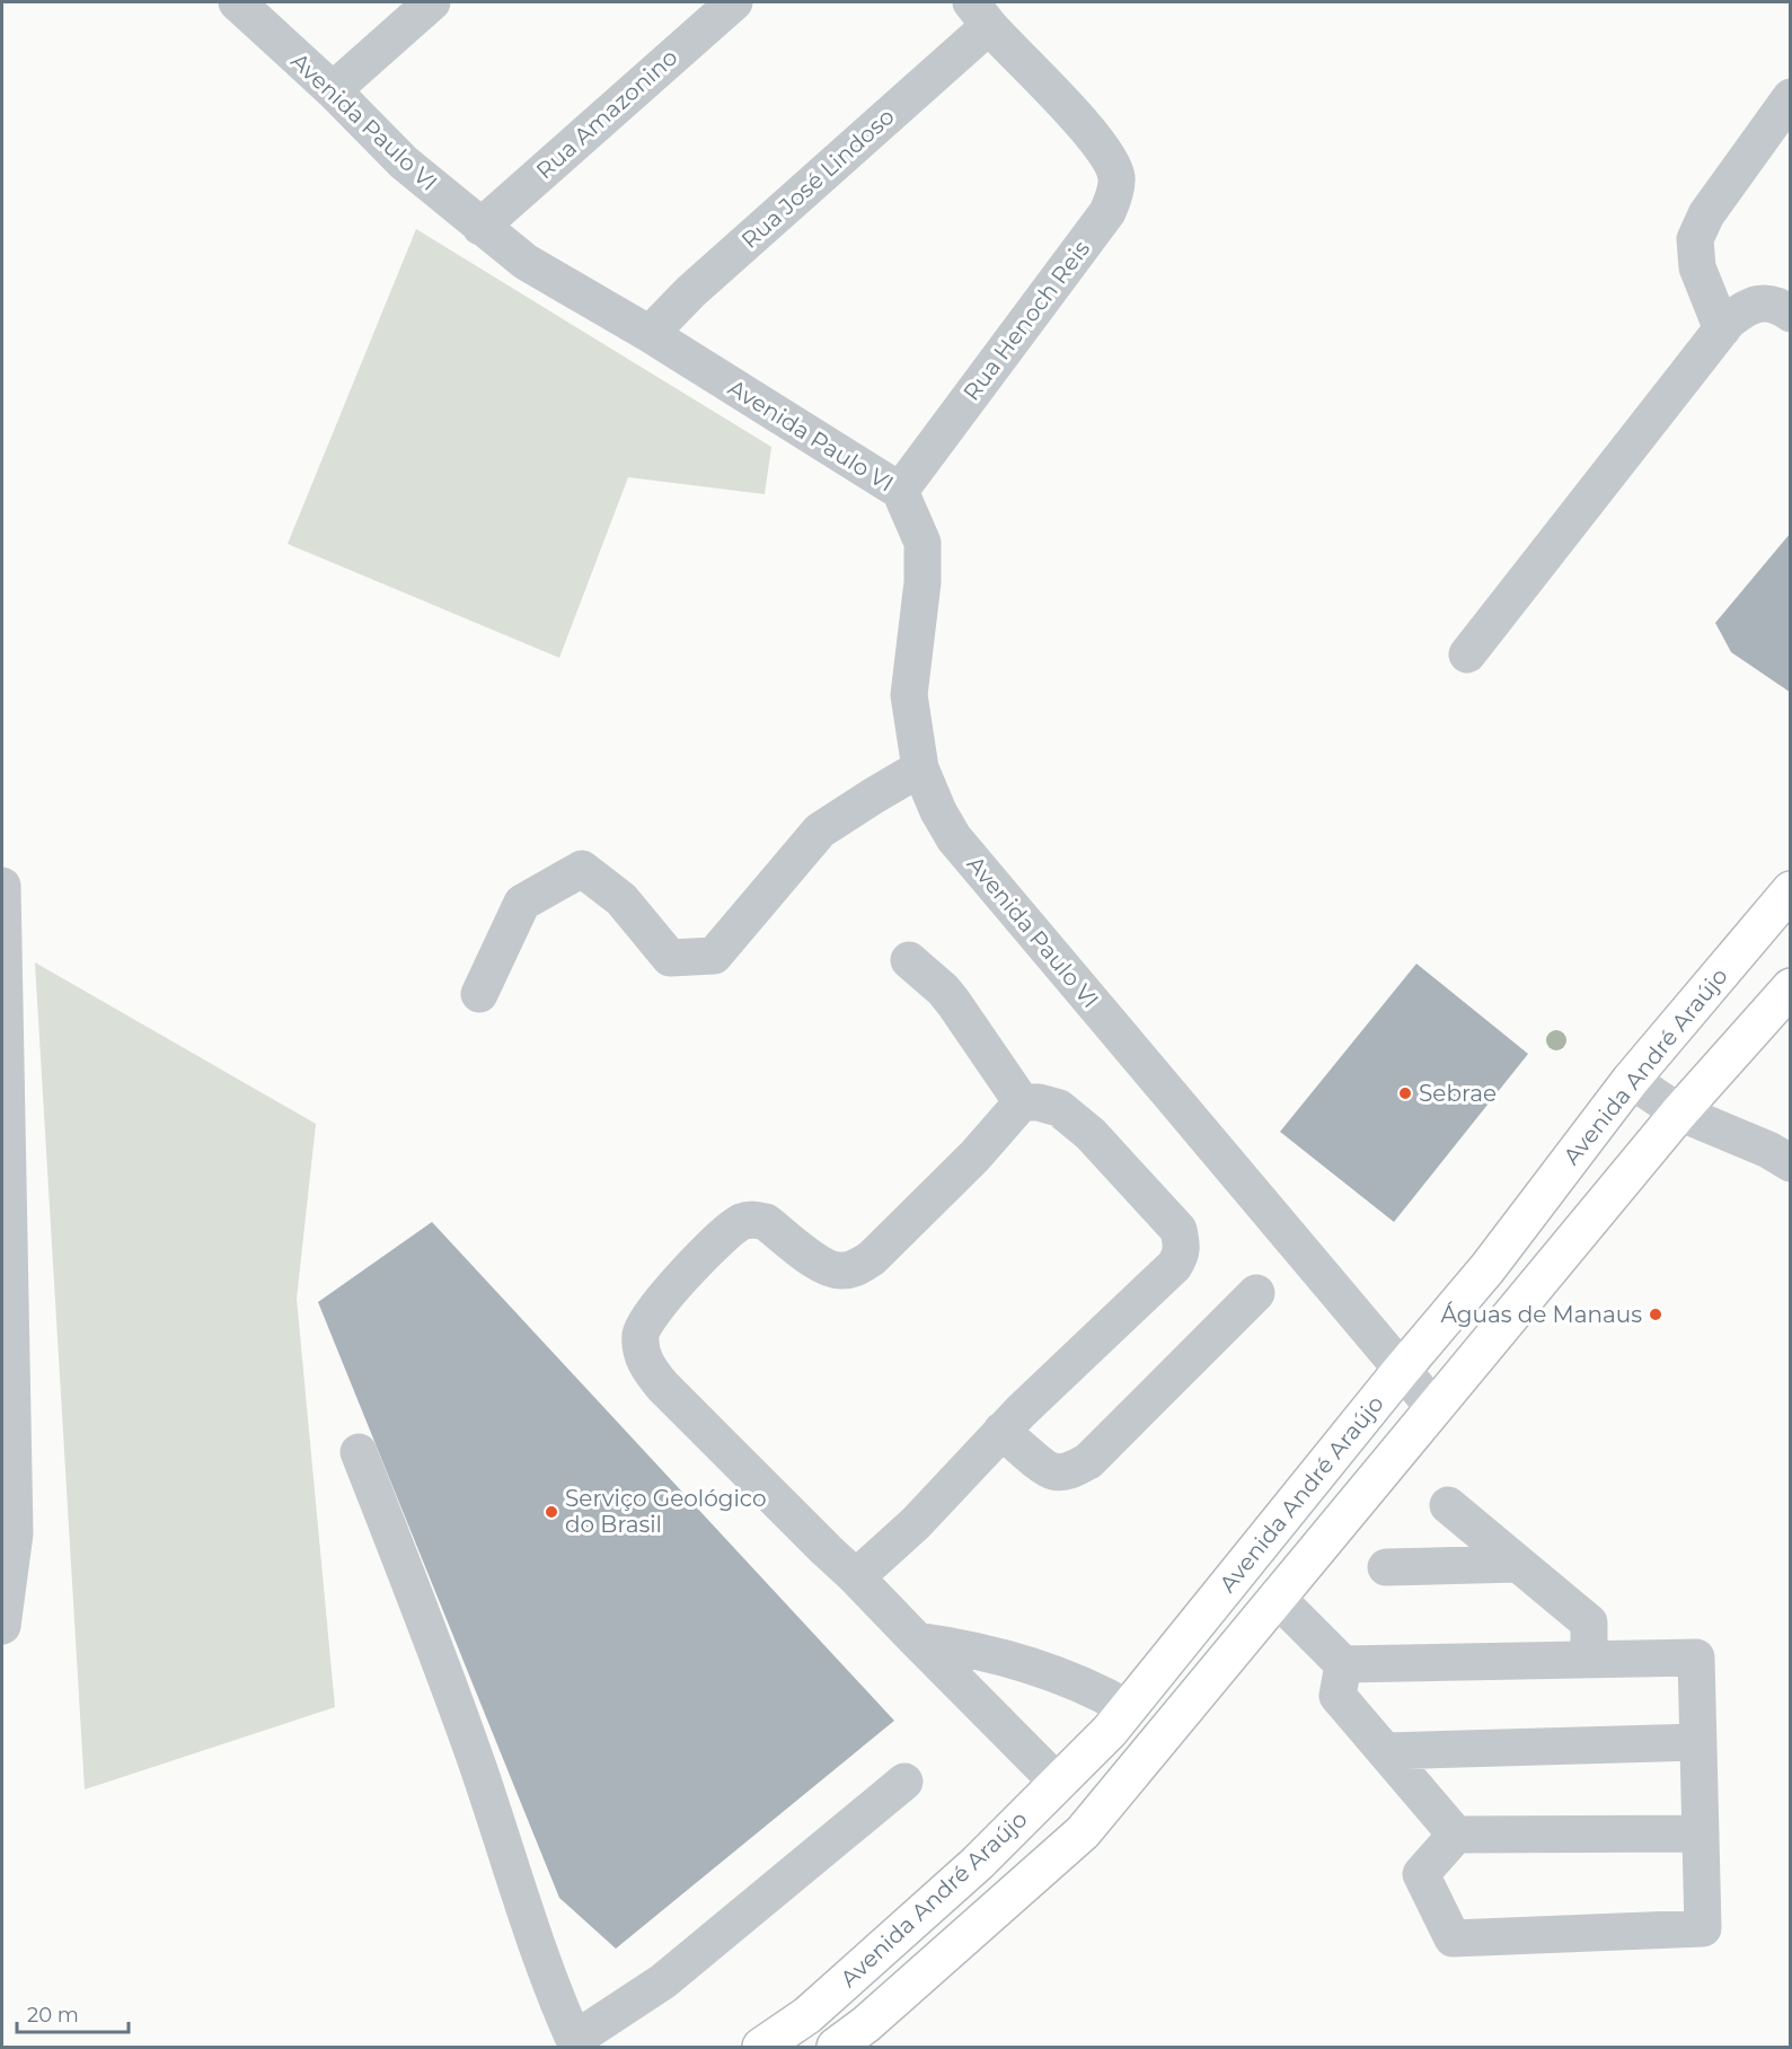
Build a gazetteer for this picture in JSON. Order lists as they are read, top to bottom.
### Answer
{
  "streets": {
    "main road": ["Avenida André Araújo"],
    "street": [
      "Rua Amazonino",
      "Avenida Paulo VI",
      "Rua José Lindoso",
      "Rua Henoch Reis"
    ]
  },
  "crossings": [
    ["Rua Amazonino", "Avenida Paulo VI"],
    ["Avenida Paulo VI", "Rua José Lindoso"],
    ["Avenida Paulo VI", "Rua Henoch Reis"],
    ["Avenida Paulo VI", "Avenida André Araújo"],
    ["Rua José Lindoso", "Rua Henoch Reis"]
  ],
  "places": ["Sebrae", "Águas de Manaus", "Serviço Geológico do Brasil"],
  "scale_bar": "20 m"
}
